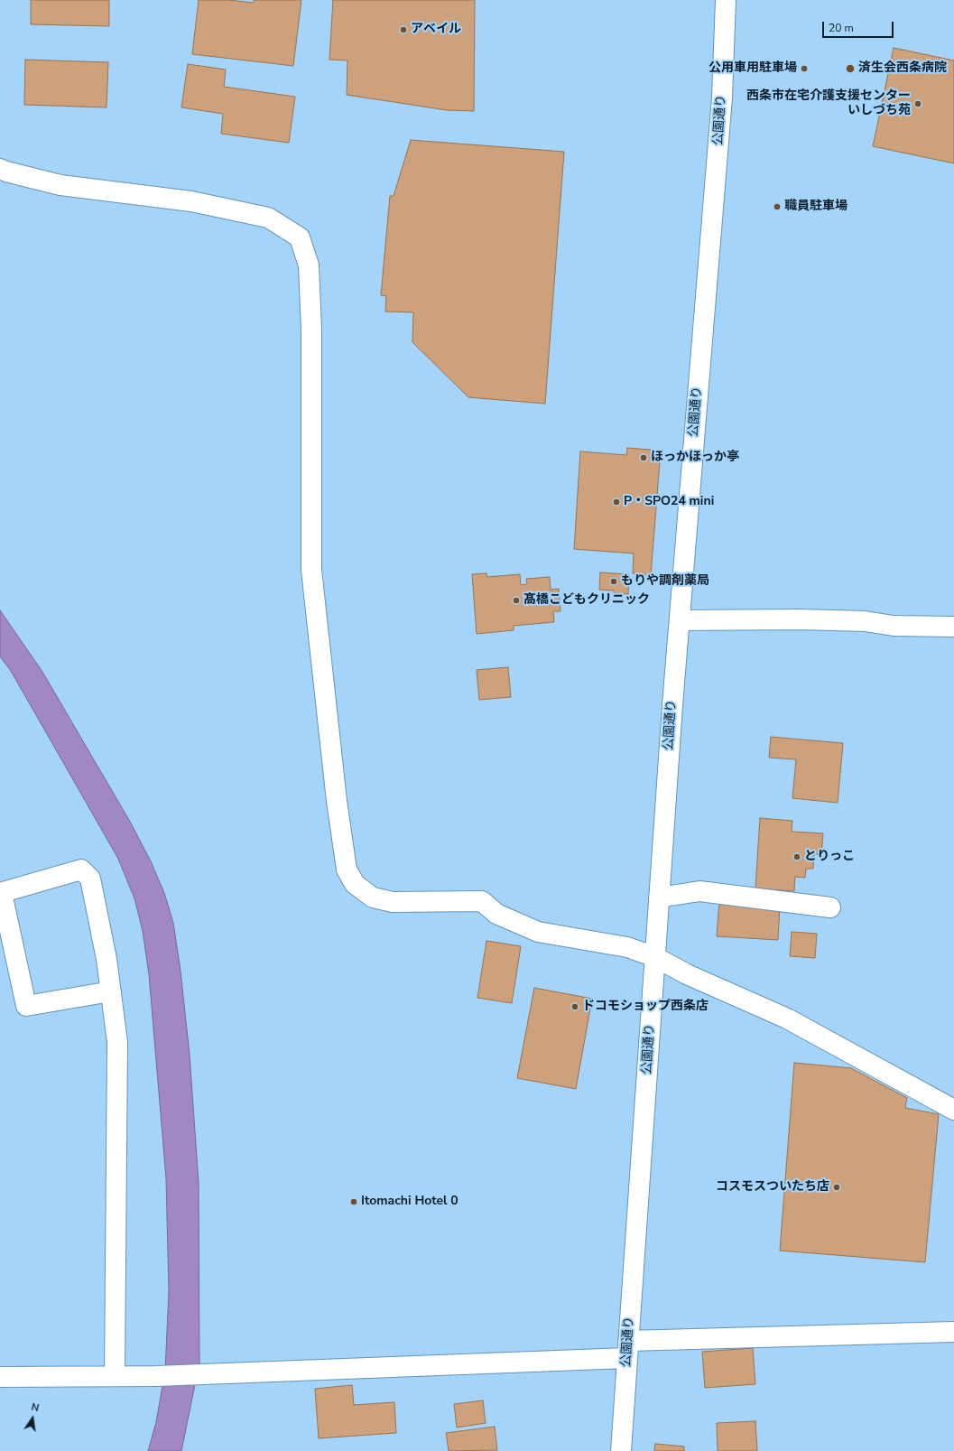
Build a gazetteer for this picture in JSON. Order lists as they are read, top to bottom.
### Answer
{
  "streets": {
    "street": ["公園通り"]
  },
  "places": [
    "アベイル",
    "公用車用駐車場",
    "済生会西条病院",
    "西条市在宅介護支援センター いしづち苑",
    "職員駐車場",
    "ほっかほっか亭",
    "P・SPO24 mini",
    "もりや調剤薬局",
    "髙橋こどもクリニック",
    "とりっこ",
    "ドコモショップ西条店",
    "コスモスついたち店",
    "Itomachi Hotel 0"
  ],
  "scale_bar": "20 m",
  "north": "top"
}
